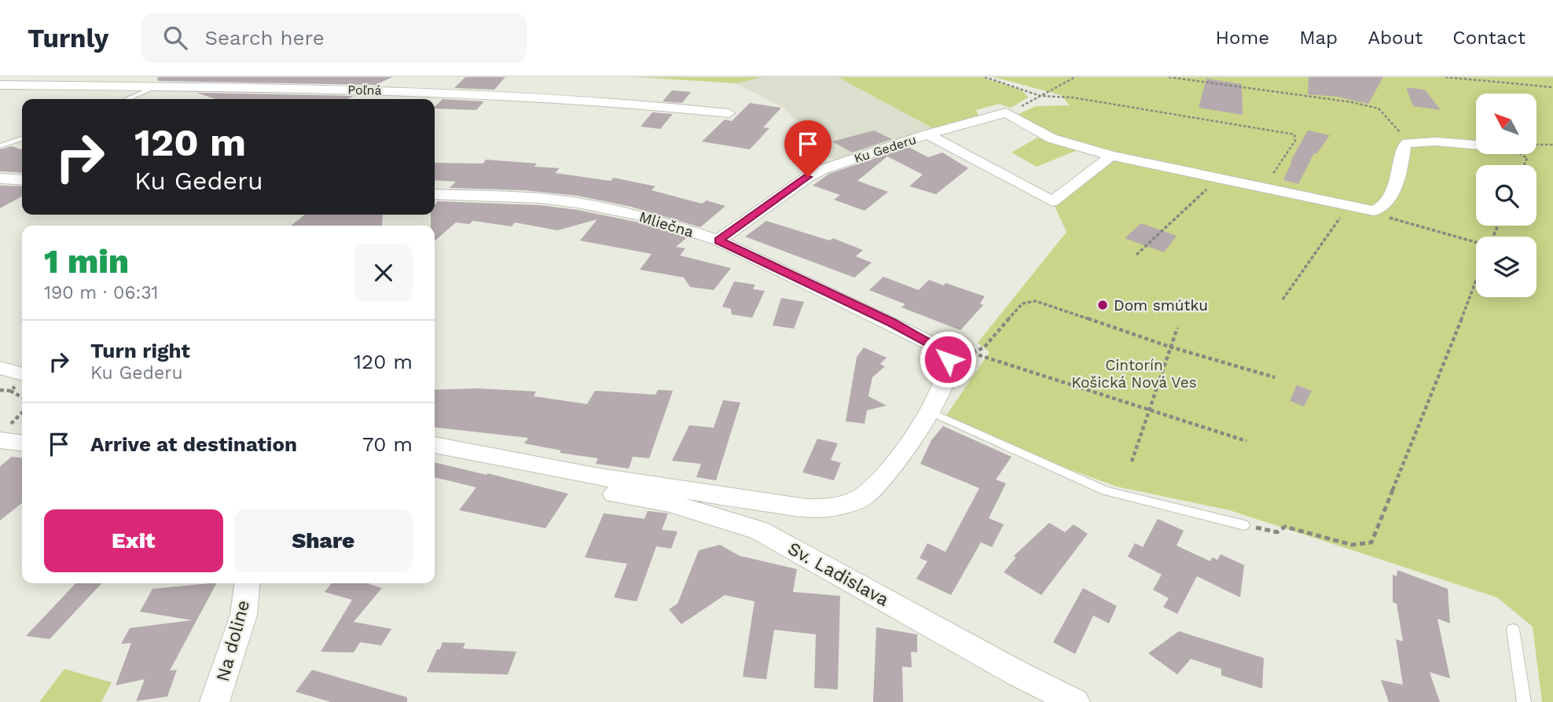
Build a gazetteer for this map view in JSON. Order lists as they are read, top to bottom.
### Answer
{
  "streets": {
    "street": [
      "Poľná",
      "Ku Gederu",
      "Mliečna",
      "Sv. Ladislava",
      "Na doline"
    ]
  },
  "crossings": [
    ["Ku Gederu", "Mliečna"]
  ],
  "parks": ["Cintorín Košická Nová Ves"],
  "places": ["Dom smútku"],
  "north": "top left",
  "page": {
    "header": "Turnly",
    "search": "Search here",
    "nav": [
      "Home",
      "Map",
      "About",
      "Contact"
    ],
    "turn": ["120 m", "Ku Gederu"],
    "heading": ["1 min", "190 m · 06:31"],
    "list": [
      {
        "name": "Turn right",
        "note": "Ku Gederu",
        "value": "120 m"
      },
      {
        "name": "Arrive at destination",
        "value": "70 m"
      }
    ],
    "buttons": ["Exit", "Share"]
  }
}
